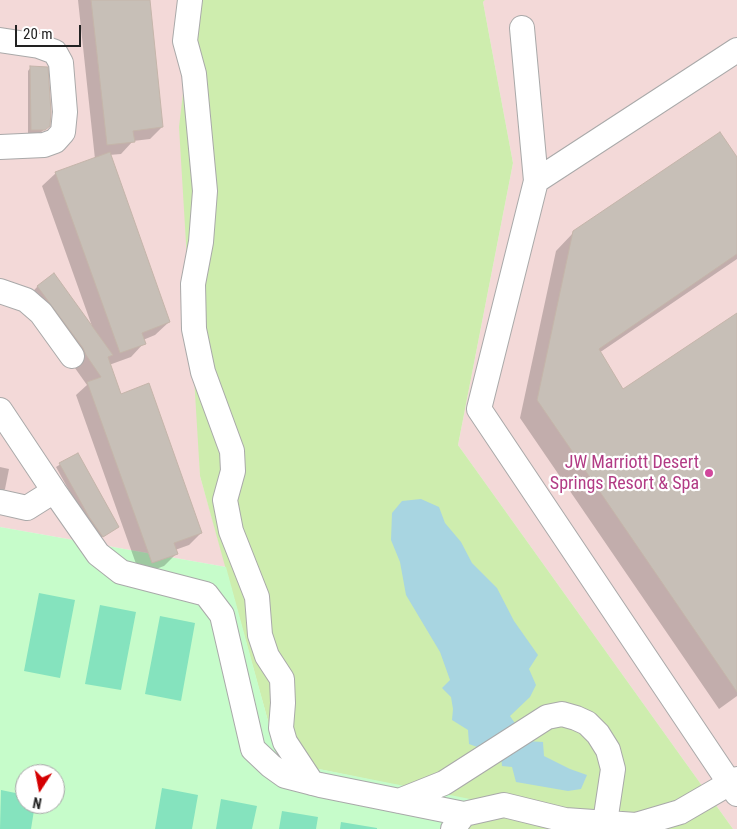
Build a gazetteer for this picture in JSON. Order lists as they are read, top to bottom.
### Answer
{
  "places": ["JW Marriott Desert Springs Resort & Spa"],
  "scale_bar": "20 m",
  "north": "bottom"
}
